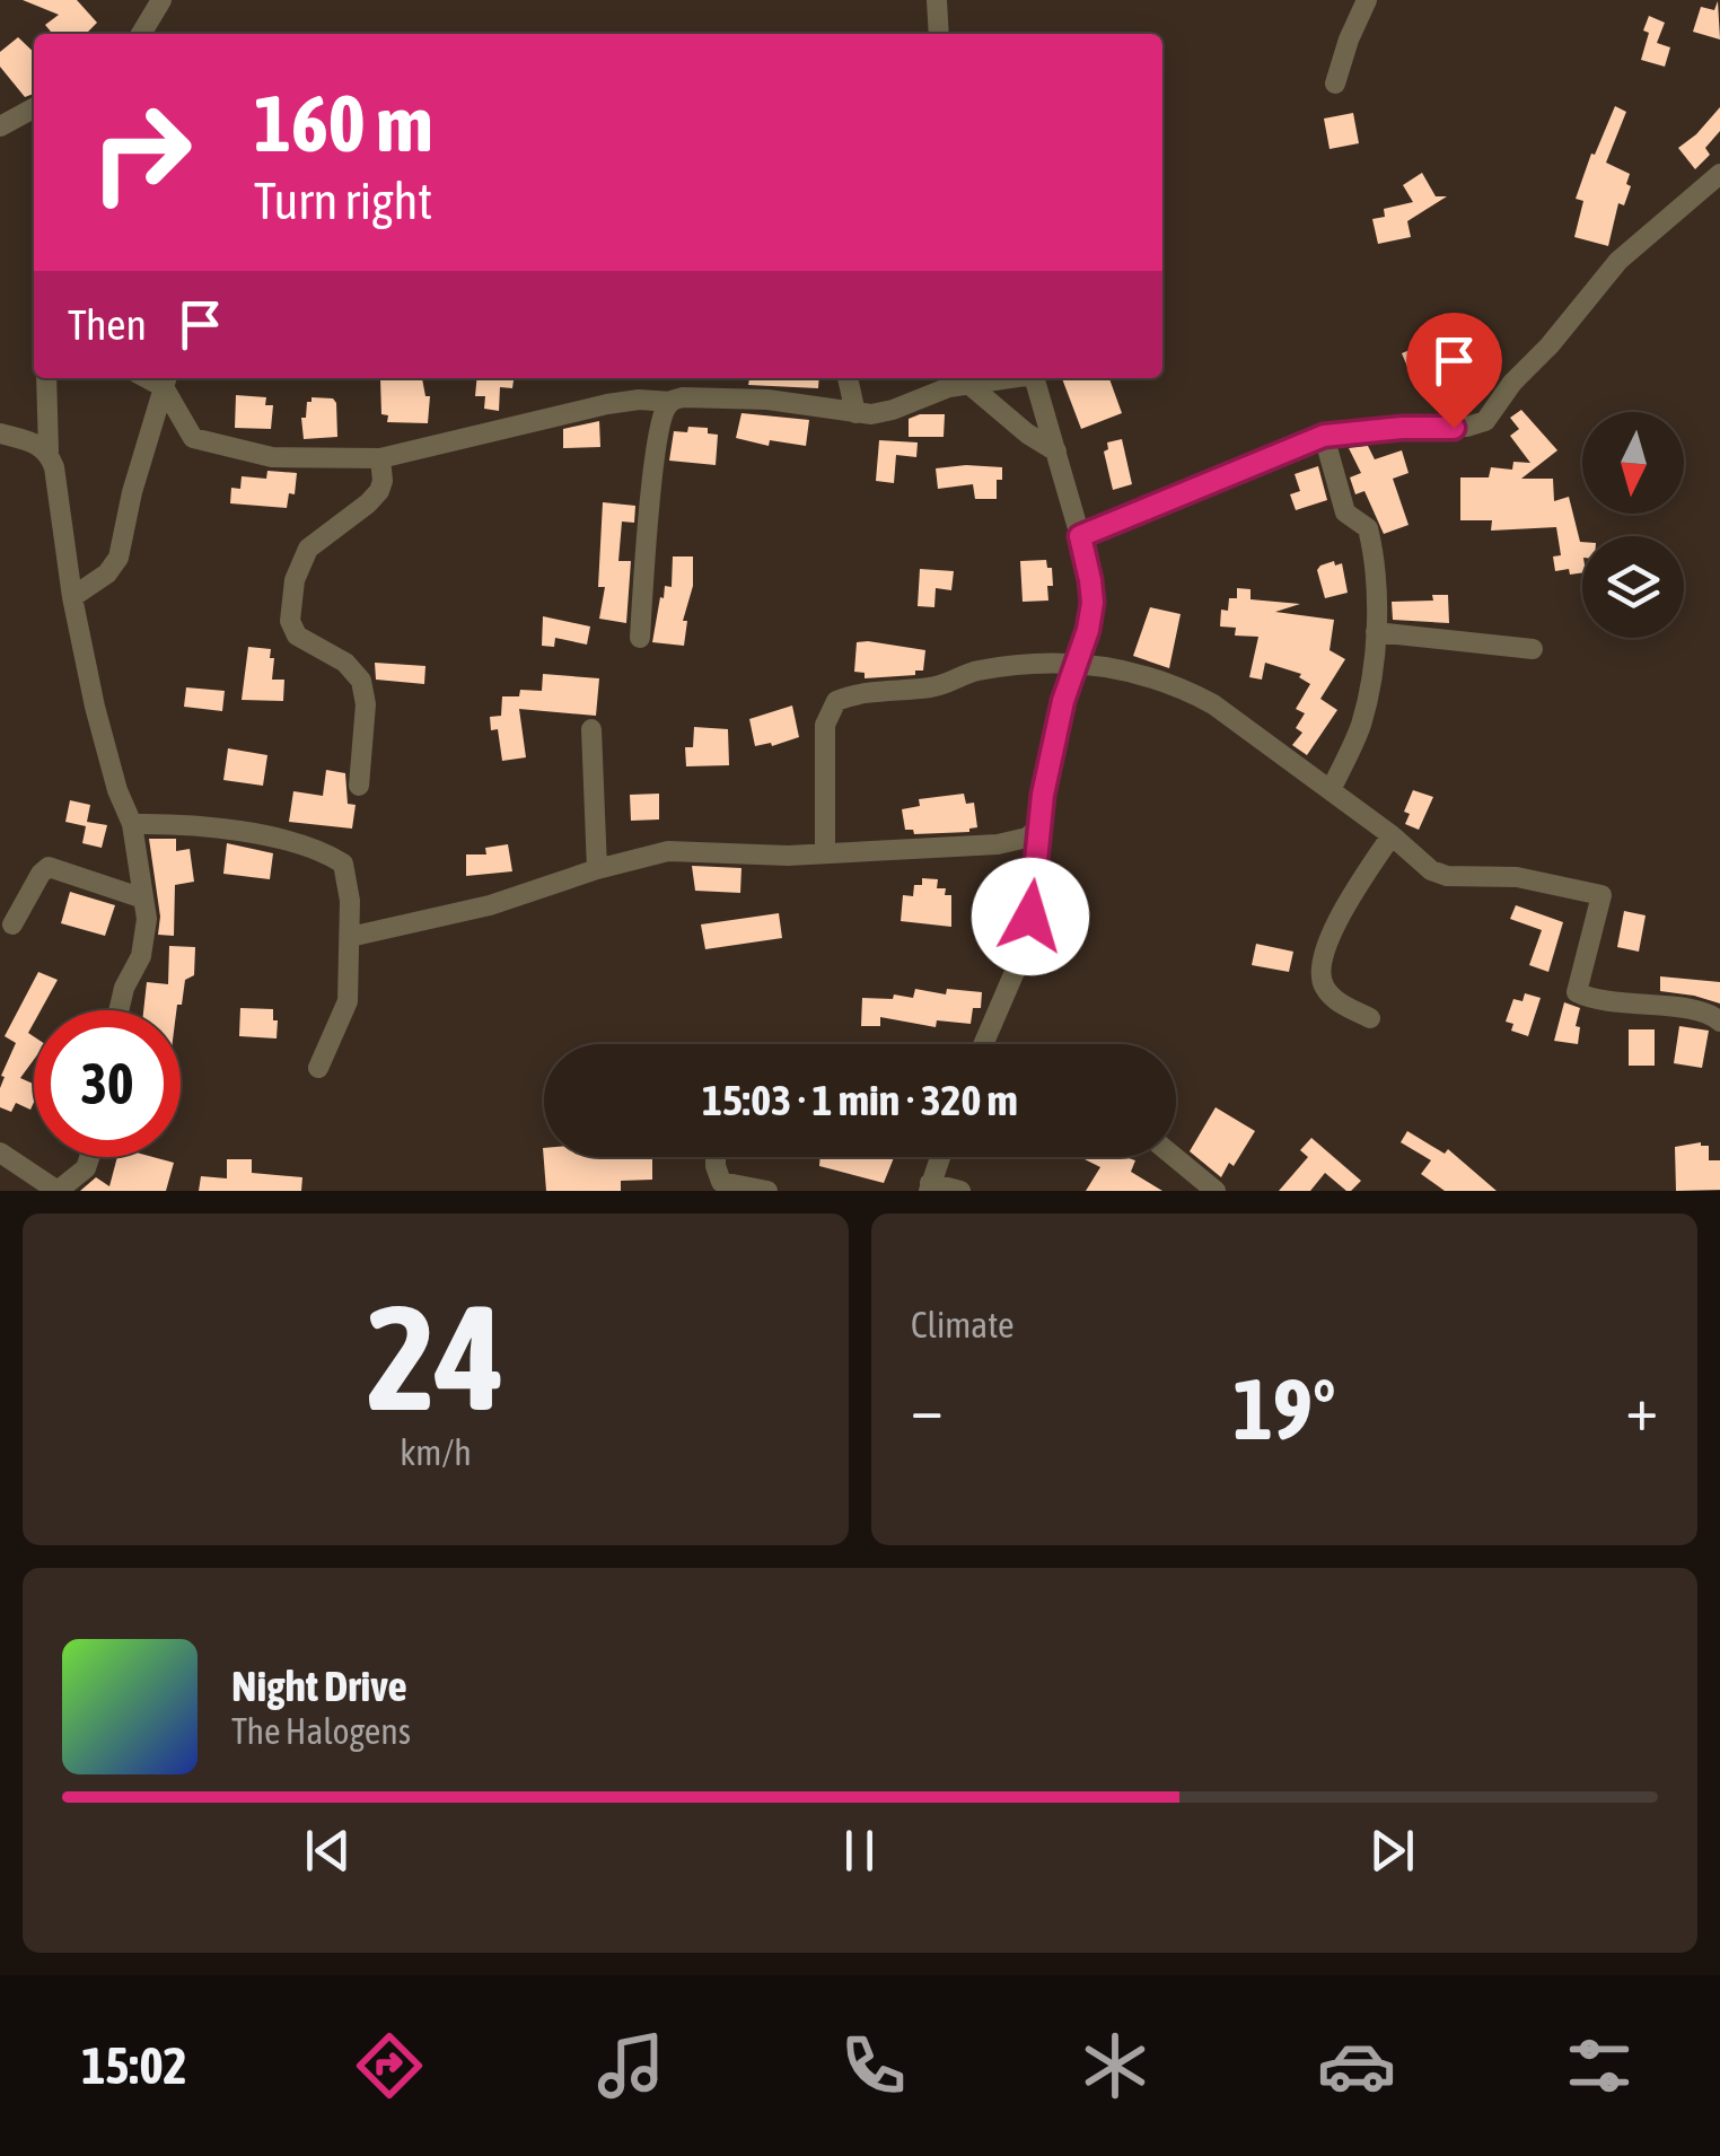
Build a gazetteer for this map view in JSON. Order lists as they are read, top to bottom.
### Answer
{
  "north": "bottom",
  "page": {
    "turn": ["160 m", "Turn right"],
    "then": "Then",
    "limit": "30",
    "trip": "15:03 · 1 min · 320 m",
    "tile": [
      ["24", "km/h"],
      "Climate"
    ],
    "heat": ["−", "19°", "+"],
    "song": ["Night Drive", "The Halogens"],
    "tabs": "15:02"
  }
}
